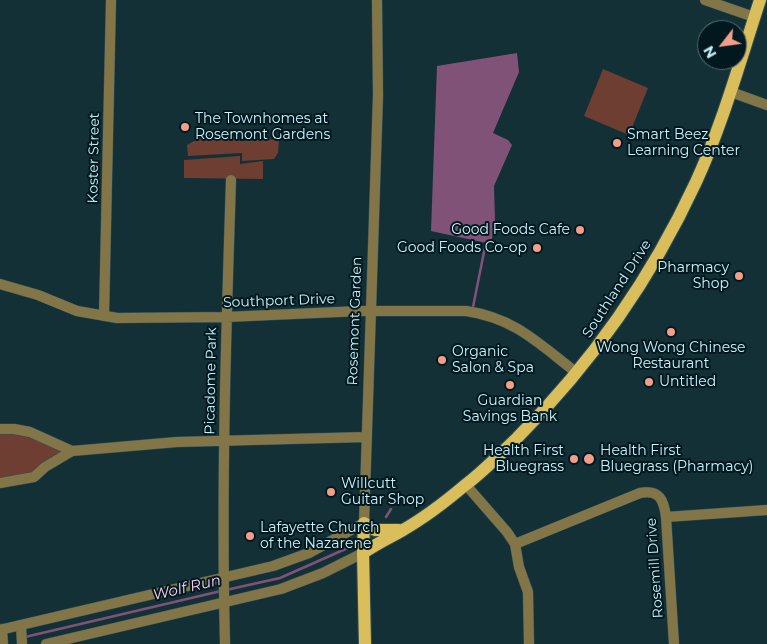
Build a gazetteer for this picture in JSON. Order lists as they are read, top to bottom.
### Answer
{
  "streets": {
    "main road": ["Southland Drive", "Rosemont Garden"],
    "street": [
      "Koster Street",
      "Southport Drive",
      "Picadome Park",
      "Rosemill Drive"
    ]
  },
  "crossings": [
    ["Koster Street", "Southport Drive"],
    ["Southland Drive", "Southport Drive"],
    ["Southland Drive", "Rosemont Garden"],
    ["Southport Drive", "Rosemont Garden"],
    ["Southport Drive", "Picadome Park"]
  ],
  "water": ["Wolf Run"],
  "places": [
    "The Townhomes at Rosemont Gardens",
    "Smart Beez Learning Center",
    "Good Foods Cafe",
    "Good Foods Co-op",
    "Pharmacy Shop",
    "Wong Wong Chinese Restaurant",
    "Organic Salon & Spa",
    "Untitled",
    "Guardian Savings Bank",
    "Health First Bluegrass",
    "Health First Bluegrass (Pharmacy)",
    "Willcutt Guitar Shop",
    "Lafayette Church of the Nazarene"
  ],
  "north": "bottom left"
}
